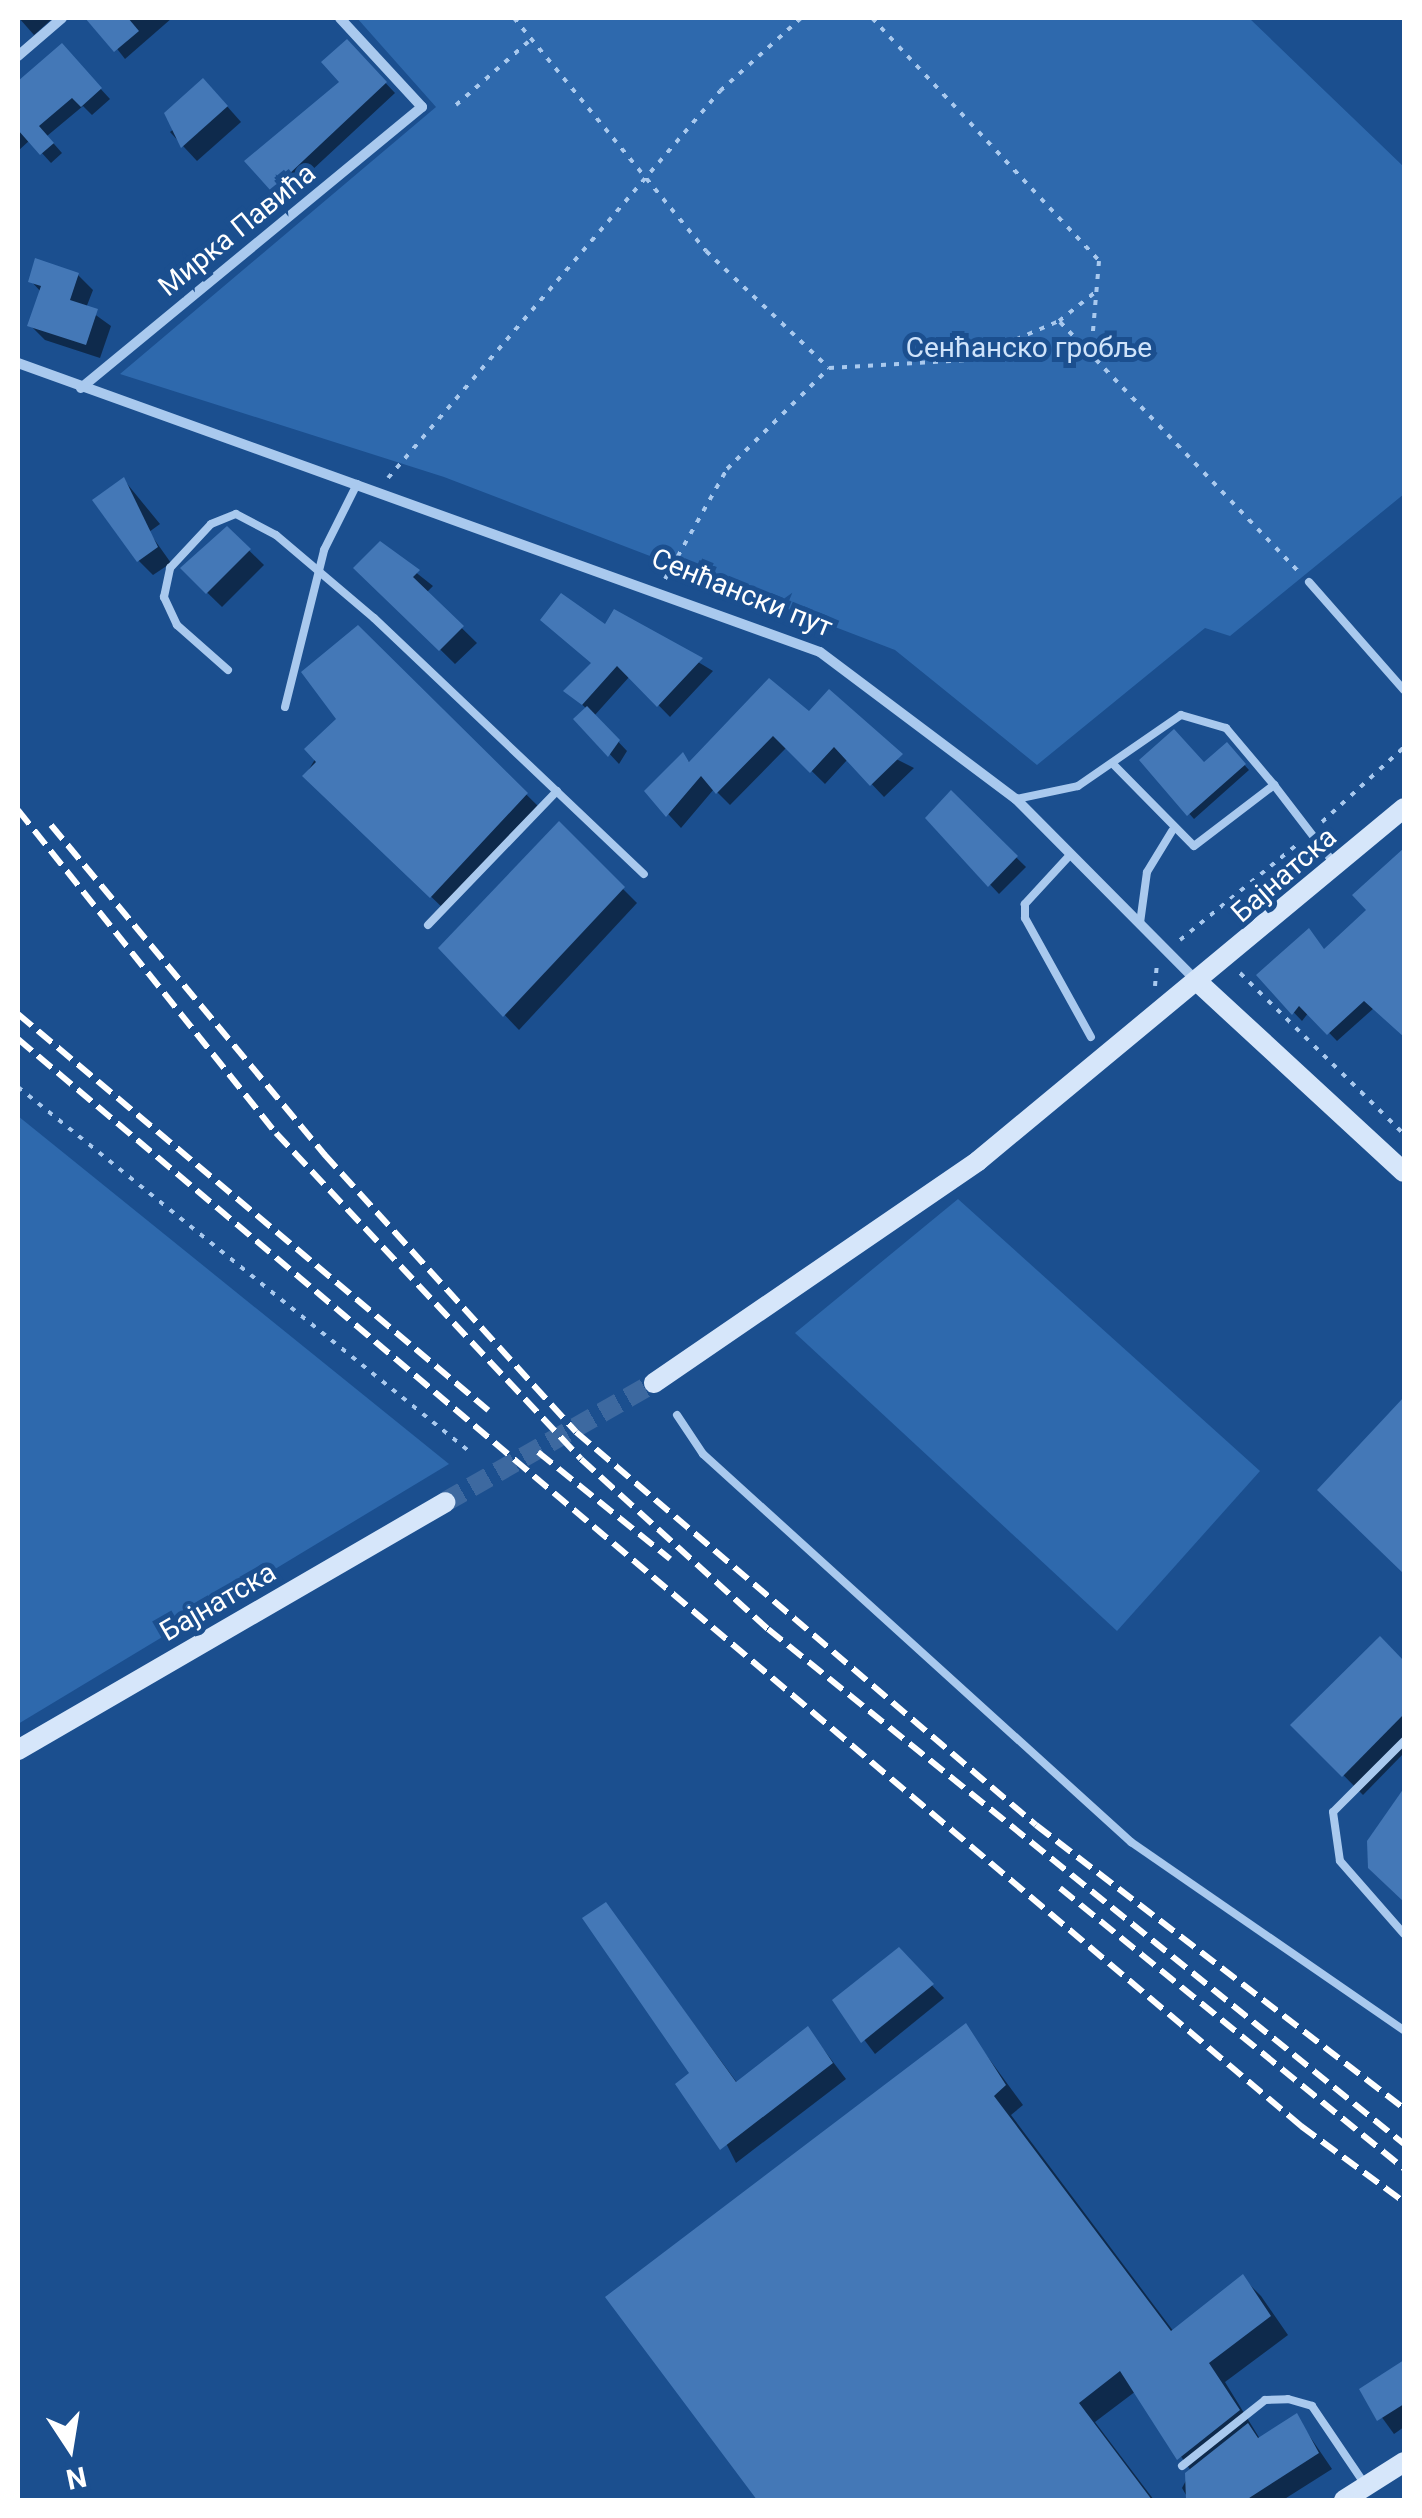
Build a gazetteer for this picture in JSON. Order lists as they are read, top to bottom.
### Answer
{
  "streets": {
    "main road": ["Сенћански пут", "Бајнатска"],
    "street": ["Мирка Павића"]
  },
  "crossings": [
    ["Мирка Павића", "Сенћански пут"],
    ["Сенћански пут", "Бајнатска"]
  ],
  "parks": ["Сенћанско гробље"],
  "north": "bottom"
}
